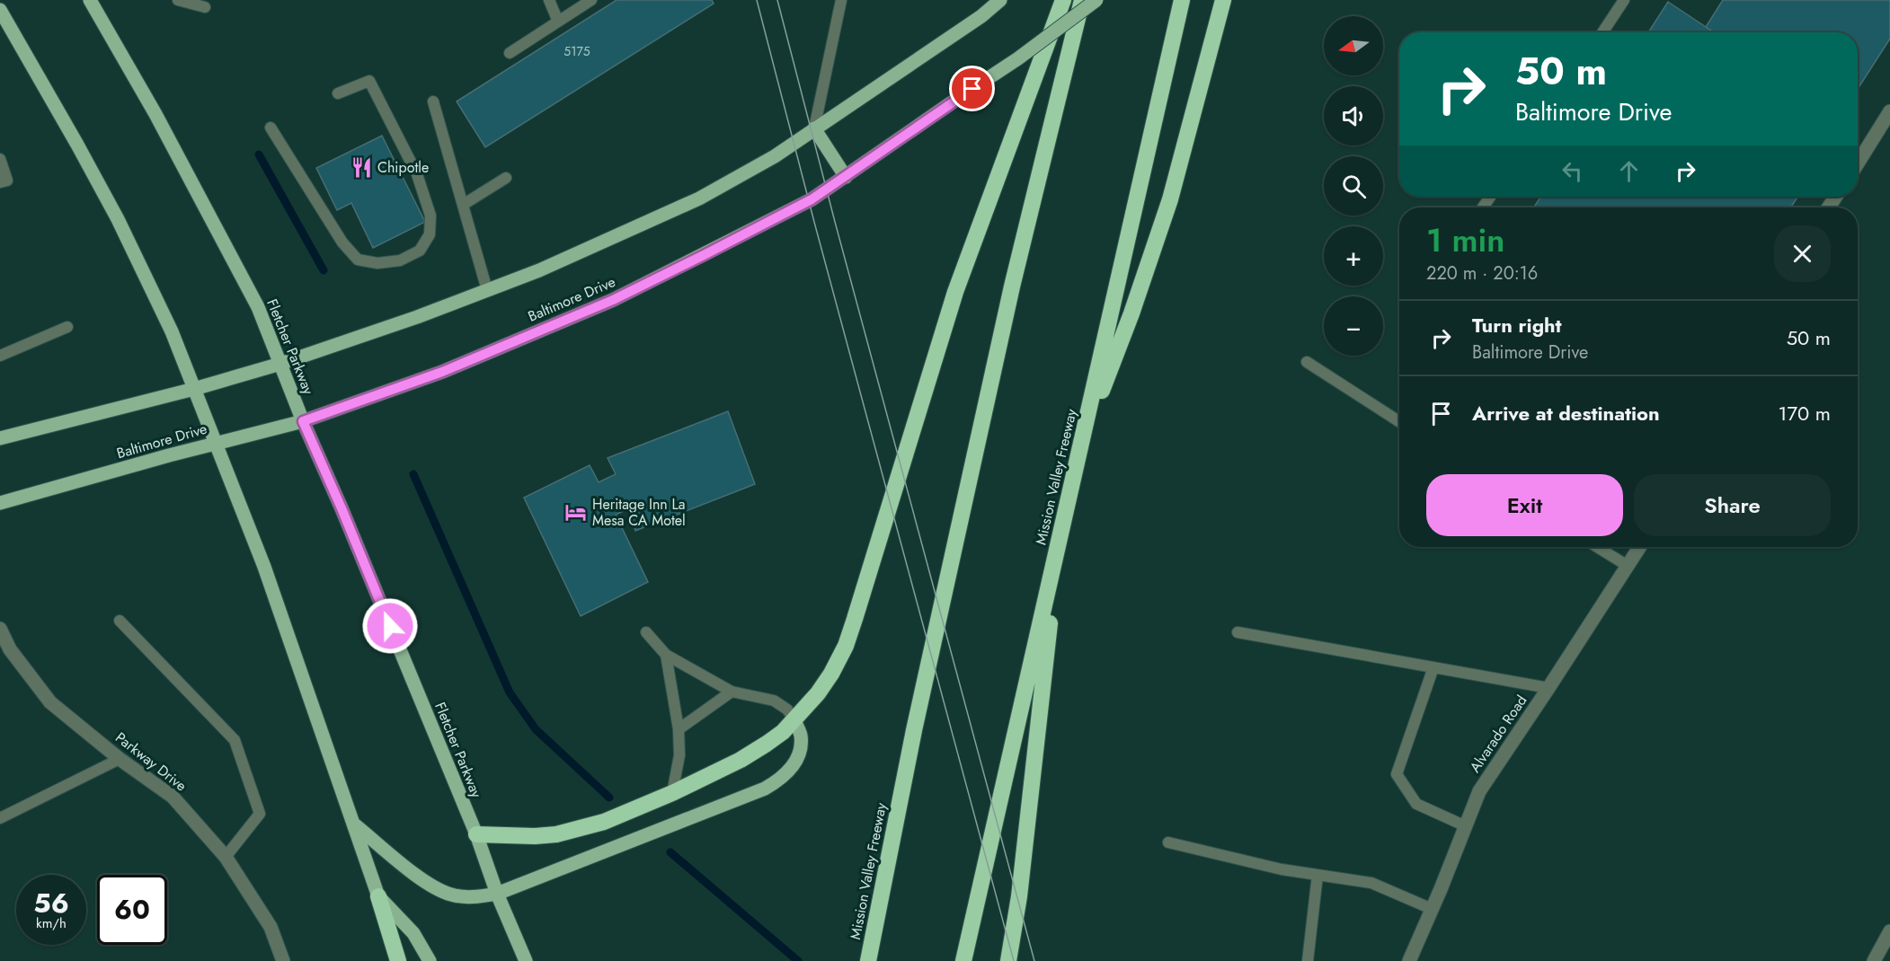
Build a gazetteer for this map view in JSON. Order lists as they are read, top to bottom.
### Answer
{
  "streets": {
    "highway": ["Mission Valley Freeway"],
    "main road": ["Baltimore Drive", "Fletcher Parkway"],
    "street": ["Alvarado Road", "Parkway Drive"]
  },
  "crossings": [
    ["Baltimore Drive", "Fletcher Parkway"]
  ],
  "places": {
    "restaurant": ["Chipotle"],
    "hotel": ["Heritage Inn La Mesa CA Motel"]
  },
  "house_numbers": ["5175"],
  "north": "left",
  "page": {
    "map_buttons": ["+", "−"],
    "turn": ["50 m", "Baltimore Drive"],
    "heading": ["1 min", "220 m · 20:16"],
    "list": [
      {
        "name": "Turn right",
        "note": "Baltimore Drive",
        "value": "50 m"
      },
      {
        "name": "Arrive at destination",
        "value": "170 m"
      }
    ],
    "buttons": ["Exit", "Share"],
    "speed": "56 km/h",
    "limit": "60"
  }
}
